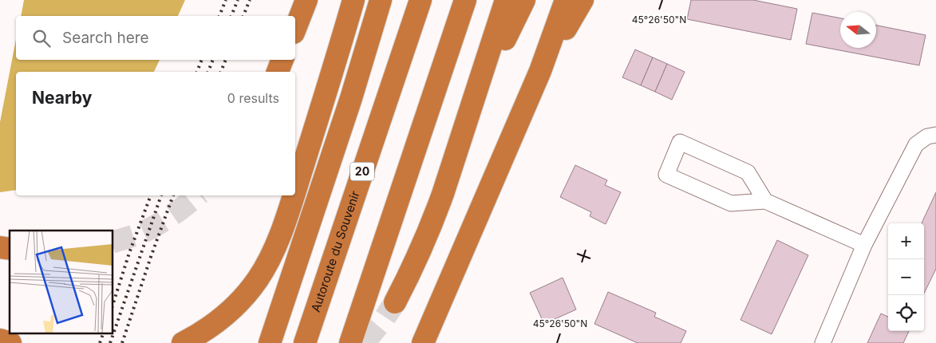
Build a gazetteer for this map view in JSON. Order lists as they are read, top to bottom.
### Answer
{
  "streets": {
    "highway": ["20", "Autoroute du Souvenir"]
  },
  "north": "left",
  "page": {
    "search": "Search here",
    "heading": ["Nearby", "0 results"],
    "map_buttons": ["+", "−"]
  },
  "coordinates": ["45°26'50\"N"]
}
